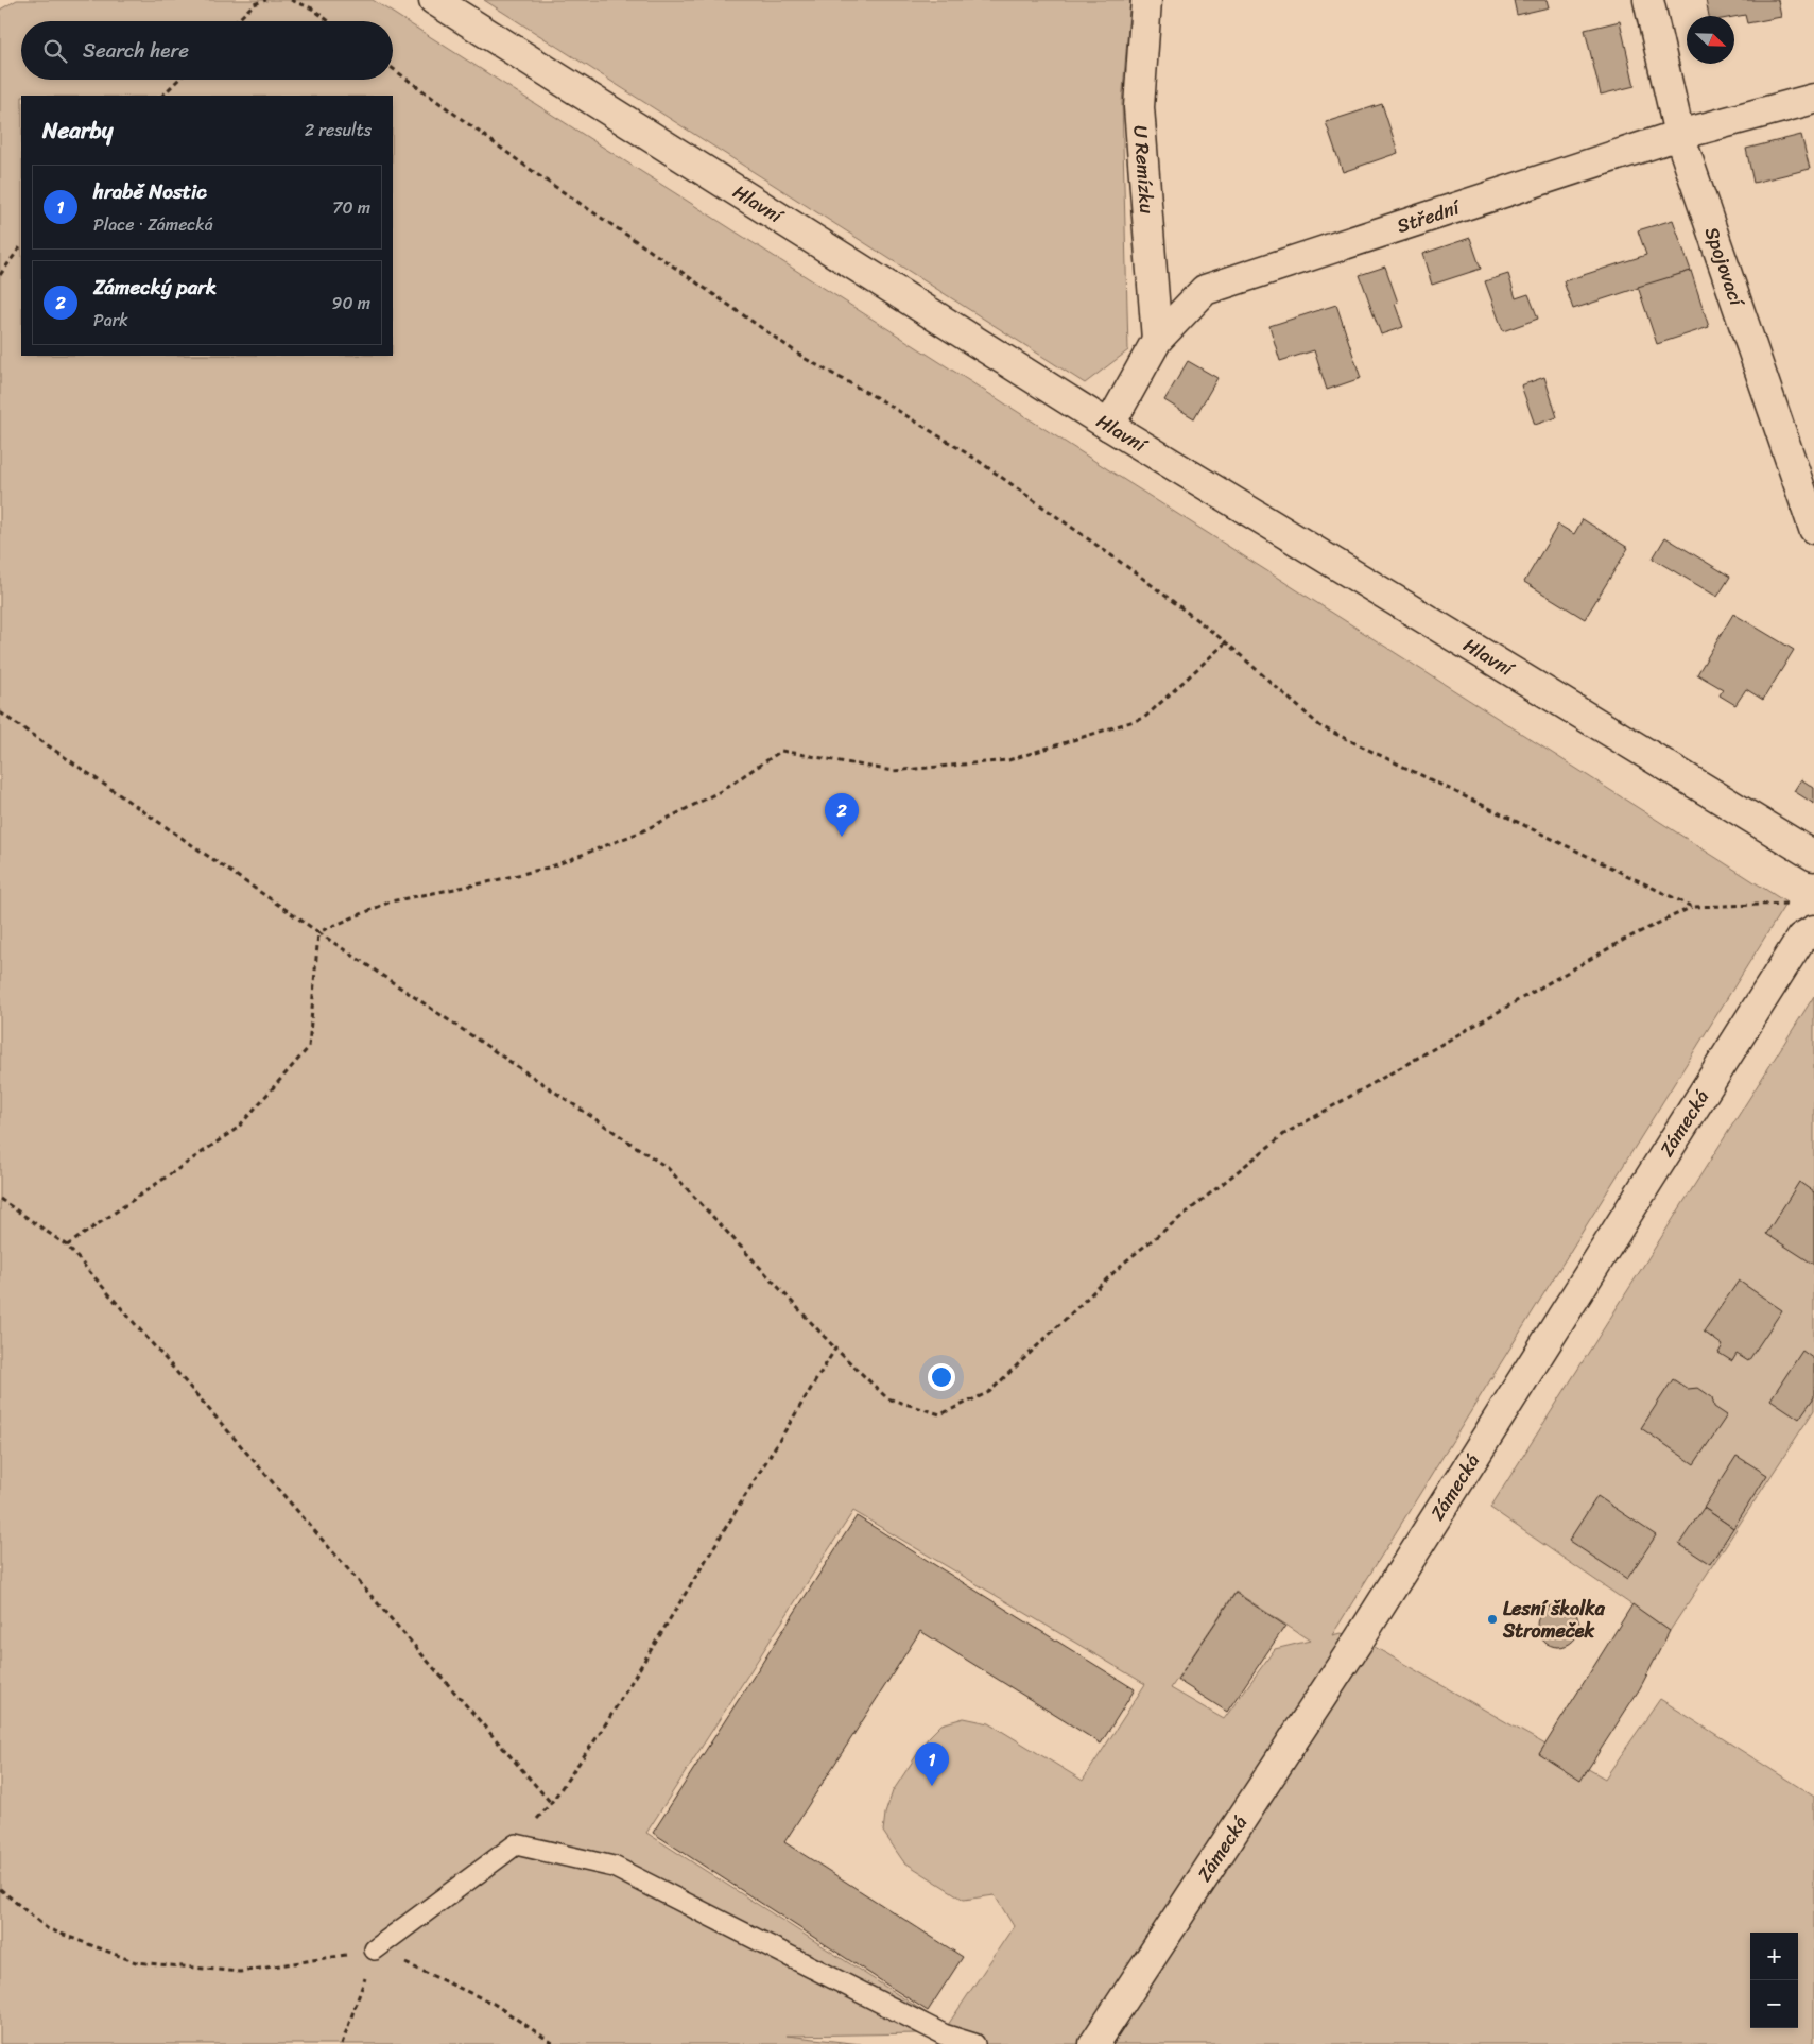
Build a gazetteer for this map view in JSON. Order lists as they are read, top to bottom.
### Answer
{
  "streets": {
    "street": [
      "U Remízku",
      "Hlavní",
      "Střední",
      "Spojovací",
      "Zámecká"
    ]
  },
  "crossings": [
    ["U Remízku", "Střední"],
    ["Hlavní", "Střední"],
    ["Střední", "Spojovací"]
  ],
  "places": ["Lesní školka Stromeček"],
  "north": "bottom right",
  "page": {
    "search": "Search here",
    "heading": ["Nearby", "2 results"],
    "list": [
      {
        "mark": "1",
        "name": "hrabě Nostic",
        "note": "Place · Zámecká",
        "value": "70 m"
      },
      {
        "mark": "2",
        "name": "Zámecký park",
        "note": "Park",
        "value": "90 m"
      }
    ],
    "pins": ["2", "1"],
    "map_buttons": ["+", "−"]
  }
}
